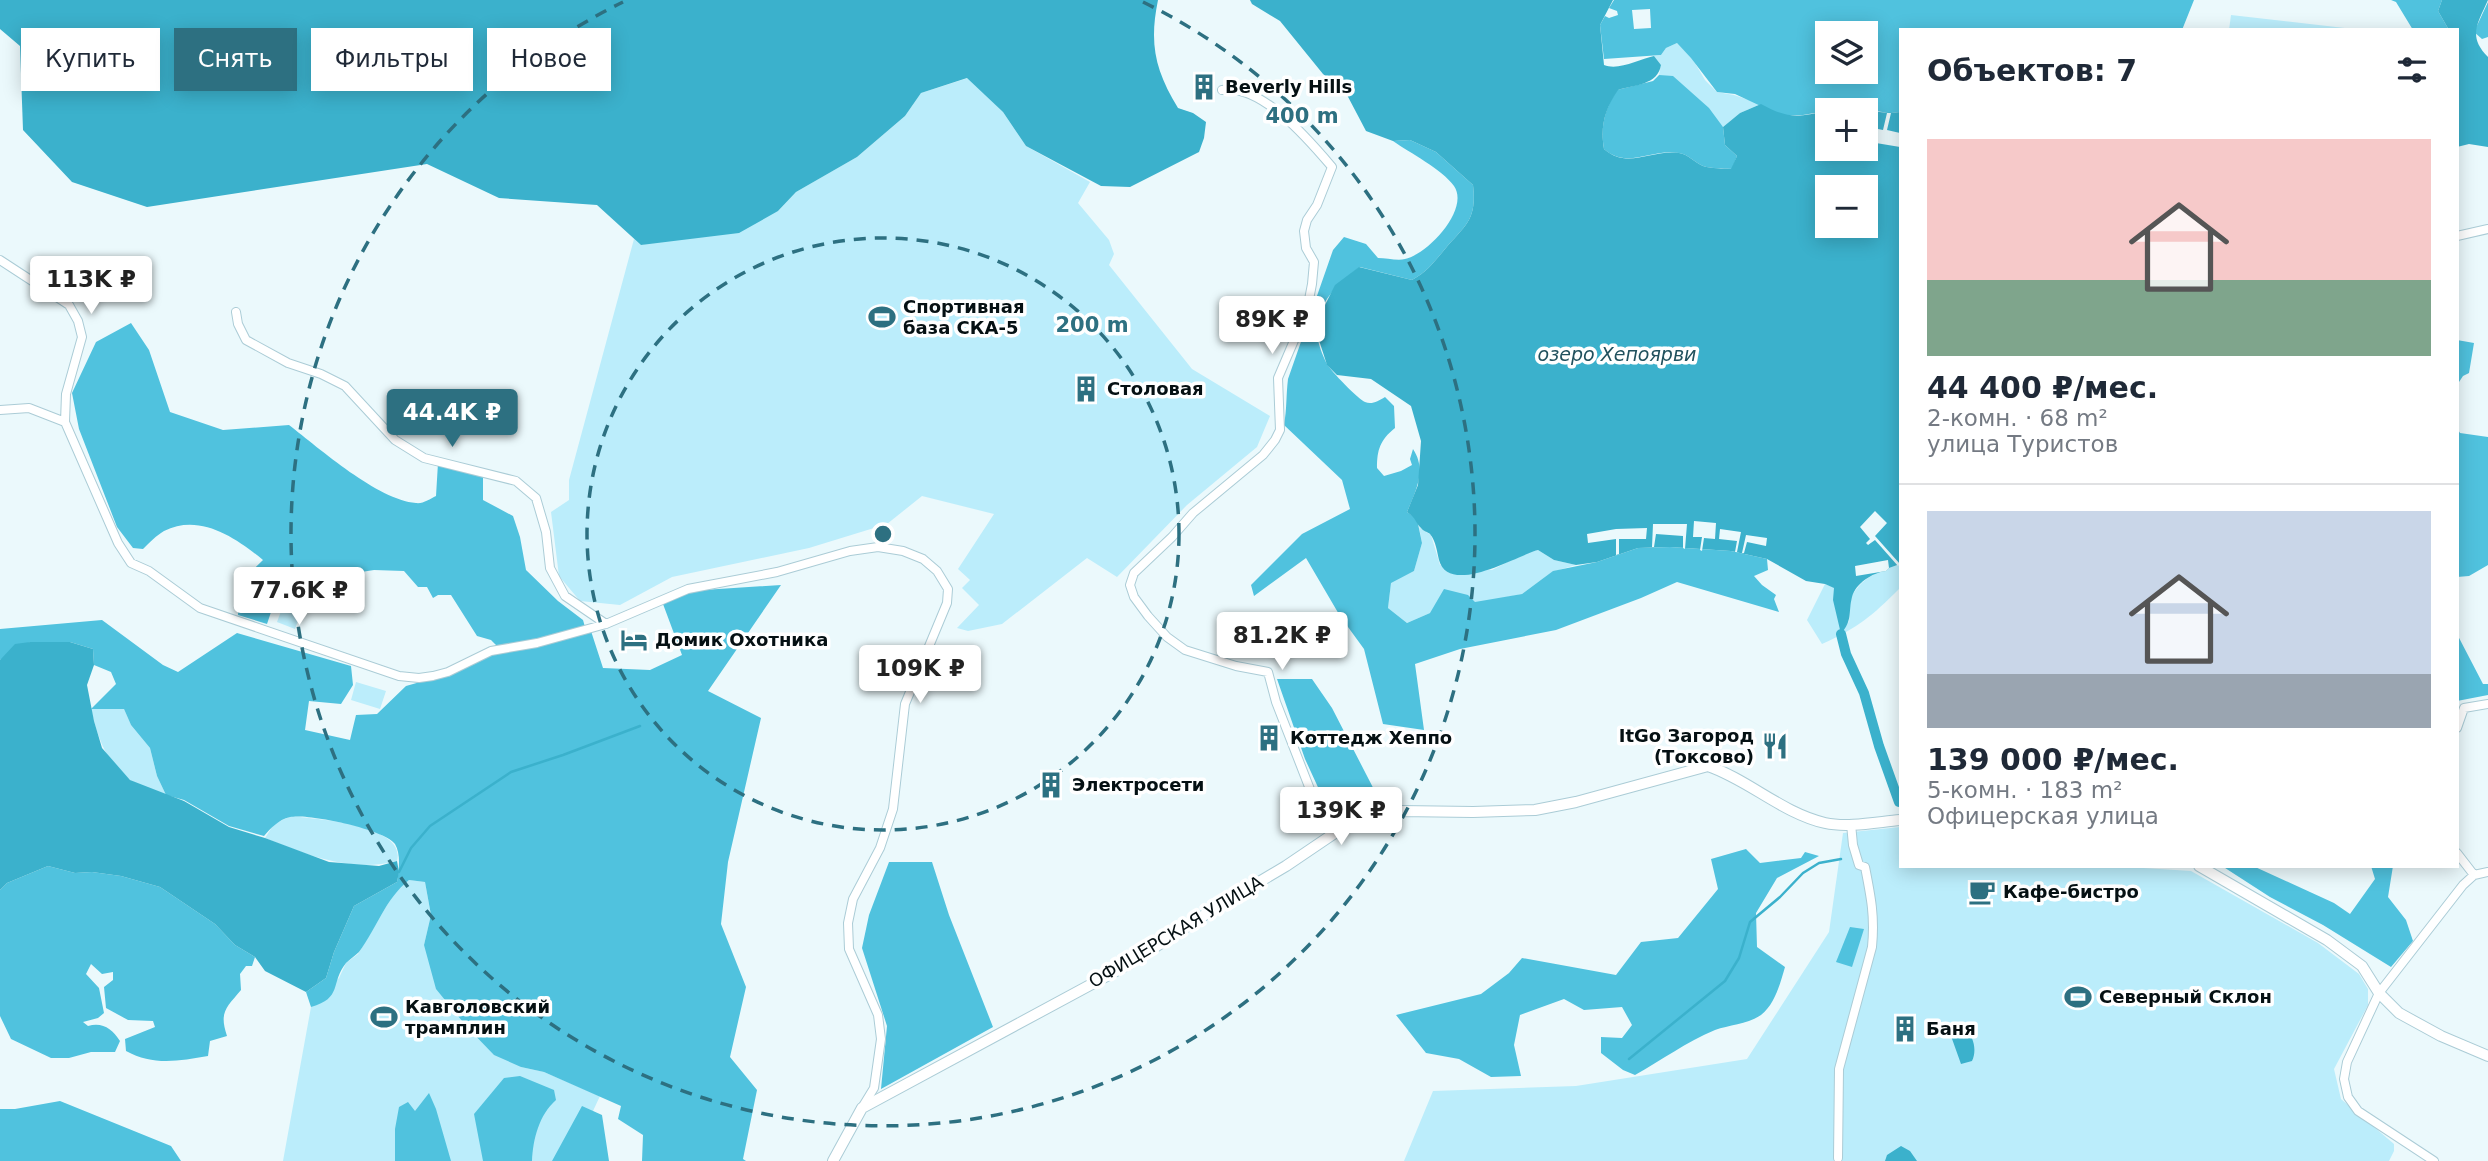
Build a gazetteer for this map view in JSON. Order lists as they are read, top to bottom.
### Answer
{
  "streets": {
    "street": ["ОФИЦЕРСКАЯ УЛИЦА"]
  },
  "water": ["озеро Хепоярви"],
  "places": {
    "building": [
      "Beverly Hills",
      "Столовая",
      "Коттедж Хеппо",
      "Электросети",
      "Баня"
    ],
    "sports": ["Спортивная база СКА-5", "Северный Склон", "Кавголовский трамплин"],
    "hotel": ["Домик Охотника"],
    "restaurant": ["ItGo Загород (Токсово)"],
    "cafe": ["Кафе-бистро"]
  },
  "page": {
    "map_buttons": ["+", "−"],
    "chip": [
      "Купить",
      "Снять",
      "Фильтры",
      "Новое"
    ],
    "heading": "Объектов: 7",
    "list": [
      {
        "name": "44 400 ₽/мес.",
        "note": "2-комн. · 68 m² · улица Туристов"
      },
      {
        "name": "139 000 ₽/мес.",
        "note": "5-комн. · 183 m² · Офицерская улица"
      }
    ],
    "price": [
      "113K ₽",
      "89K ₽",
      "44.4K ₽",
      "77.6K ₽",
      "81.2K ₽",
      "109K ₽",
      "139K ₽"
    ]
  },
  "rings": ["400 m", "200 m"]
}
